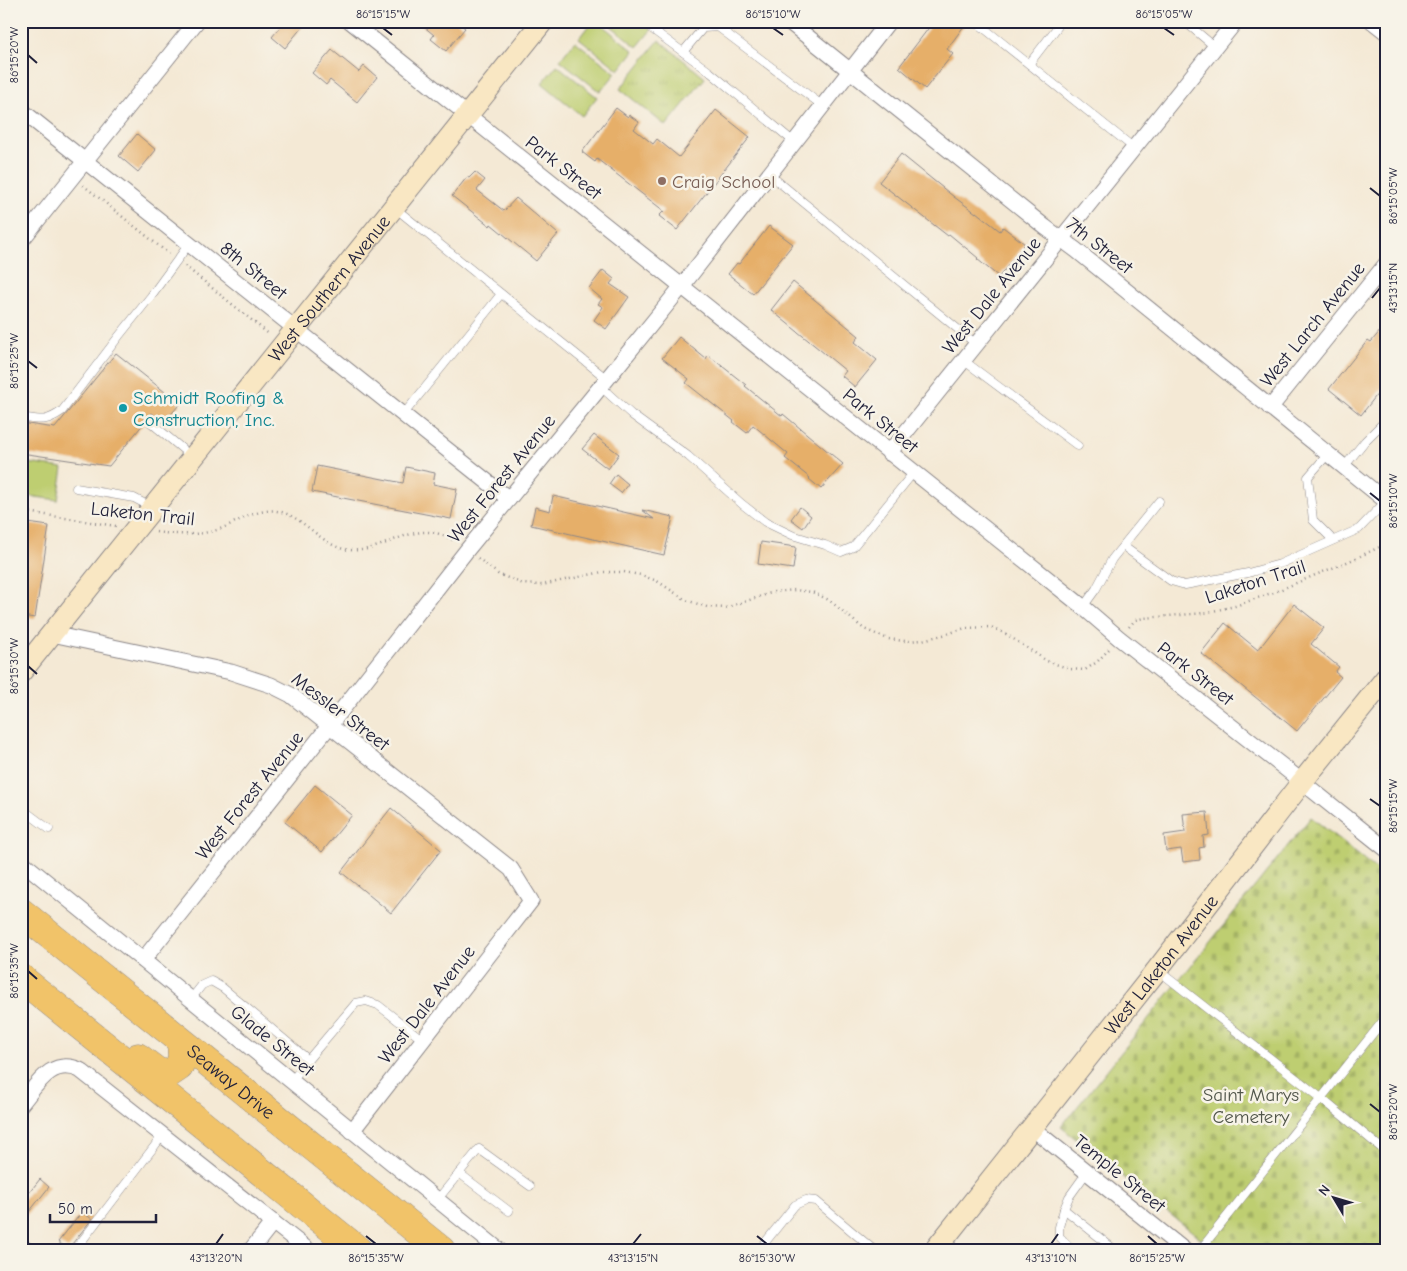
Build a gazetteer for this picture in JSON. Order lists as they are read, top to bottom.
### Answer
{
  "streets": {
    "highway": ["Seaway Drive"],
    "street": [
      "Park Street",
      "7th Street",
      "8th Street",
      "West Southern Avenue",
      "West Dale Avenue",
      "West Larch Avenue",
      "West Forest Avenue",
      "Messler Street",
      "West Laketon Avenue",
      "Glade Street",
      "Temple Street"
    ],
    "path": ["Laketon Trail"]
  },
  "crossings": [
    ["Park Street", "West Southern Avenue"],
    ["Park Street", "West Dale Avenue"],
    ["Park Street", "West Forest Avenue"],
    ["Park Street", "Laketon Trail"],
    ["Park Street", "West Laketon Avenue"],
    ["7th Street", "West Dale Avenue"],
    ["7th Street", "West Larch Avenue"],
    ["7th Street", "West Forest Avenue"],
    ["8th Street", "West Southern Avenue"],
    ["8th Street", "West Forest Avenue"],
    ["West Southern Avenue", "Laketon Trail"],
    ["West Southern Avenue", "Messler Street"],
    ["West Dale Avenue", "Messler Street"],
    ["West Dale Avenue", "Glade Street"],
    ["West Forest Avenue", "Laketon Trail"],
    ["West Forest Avenue", "Messler Street"],
    ["West Forest Avenue", "Glade Street"],
    ["West Laketon Avenue", "Temple Street"]
  ],
  "parks": ["Saint Marys Cemetery"],
  "places": ["Craig School", "Schmidt Roofing & Construction, Inc."],
  "scale_bar": "50 m",
  "north": "top left",
  "coordinates": [
    "86°15'15\"W",
    "86°15'10\"W",
    "86°15'05\"W",
    "86°15'20\"W",
    "43°13'15\"N",
    "86°15'25\"W",
    "86°15'30\"W",
    "86°15'35\"W",
    "43°13'20\"N",
    "43°13'10\"N"
  ]
}
